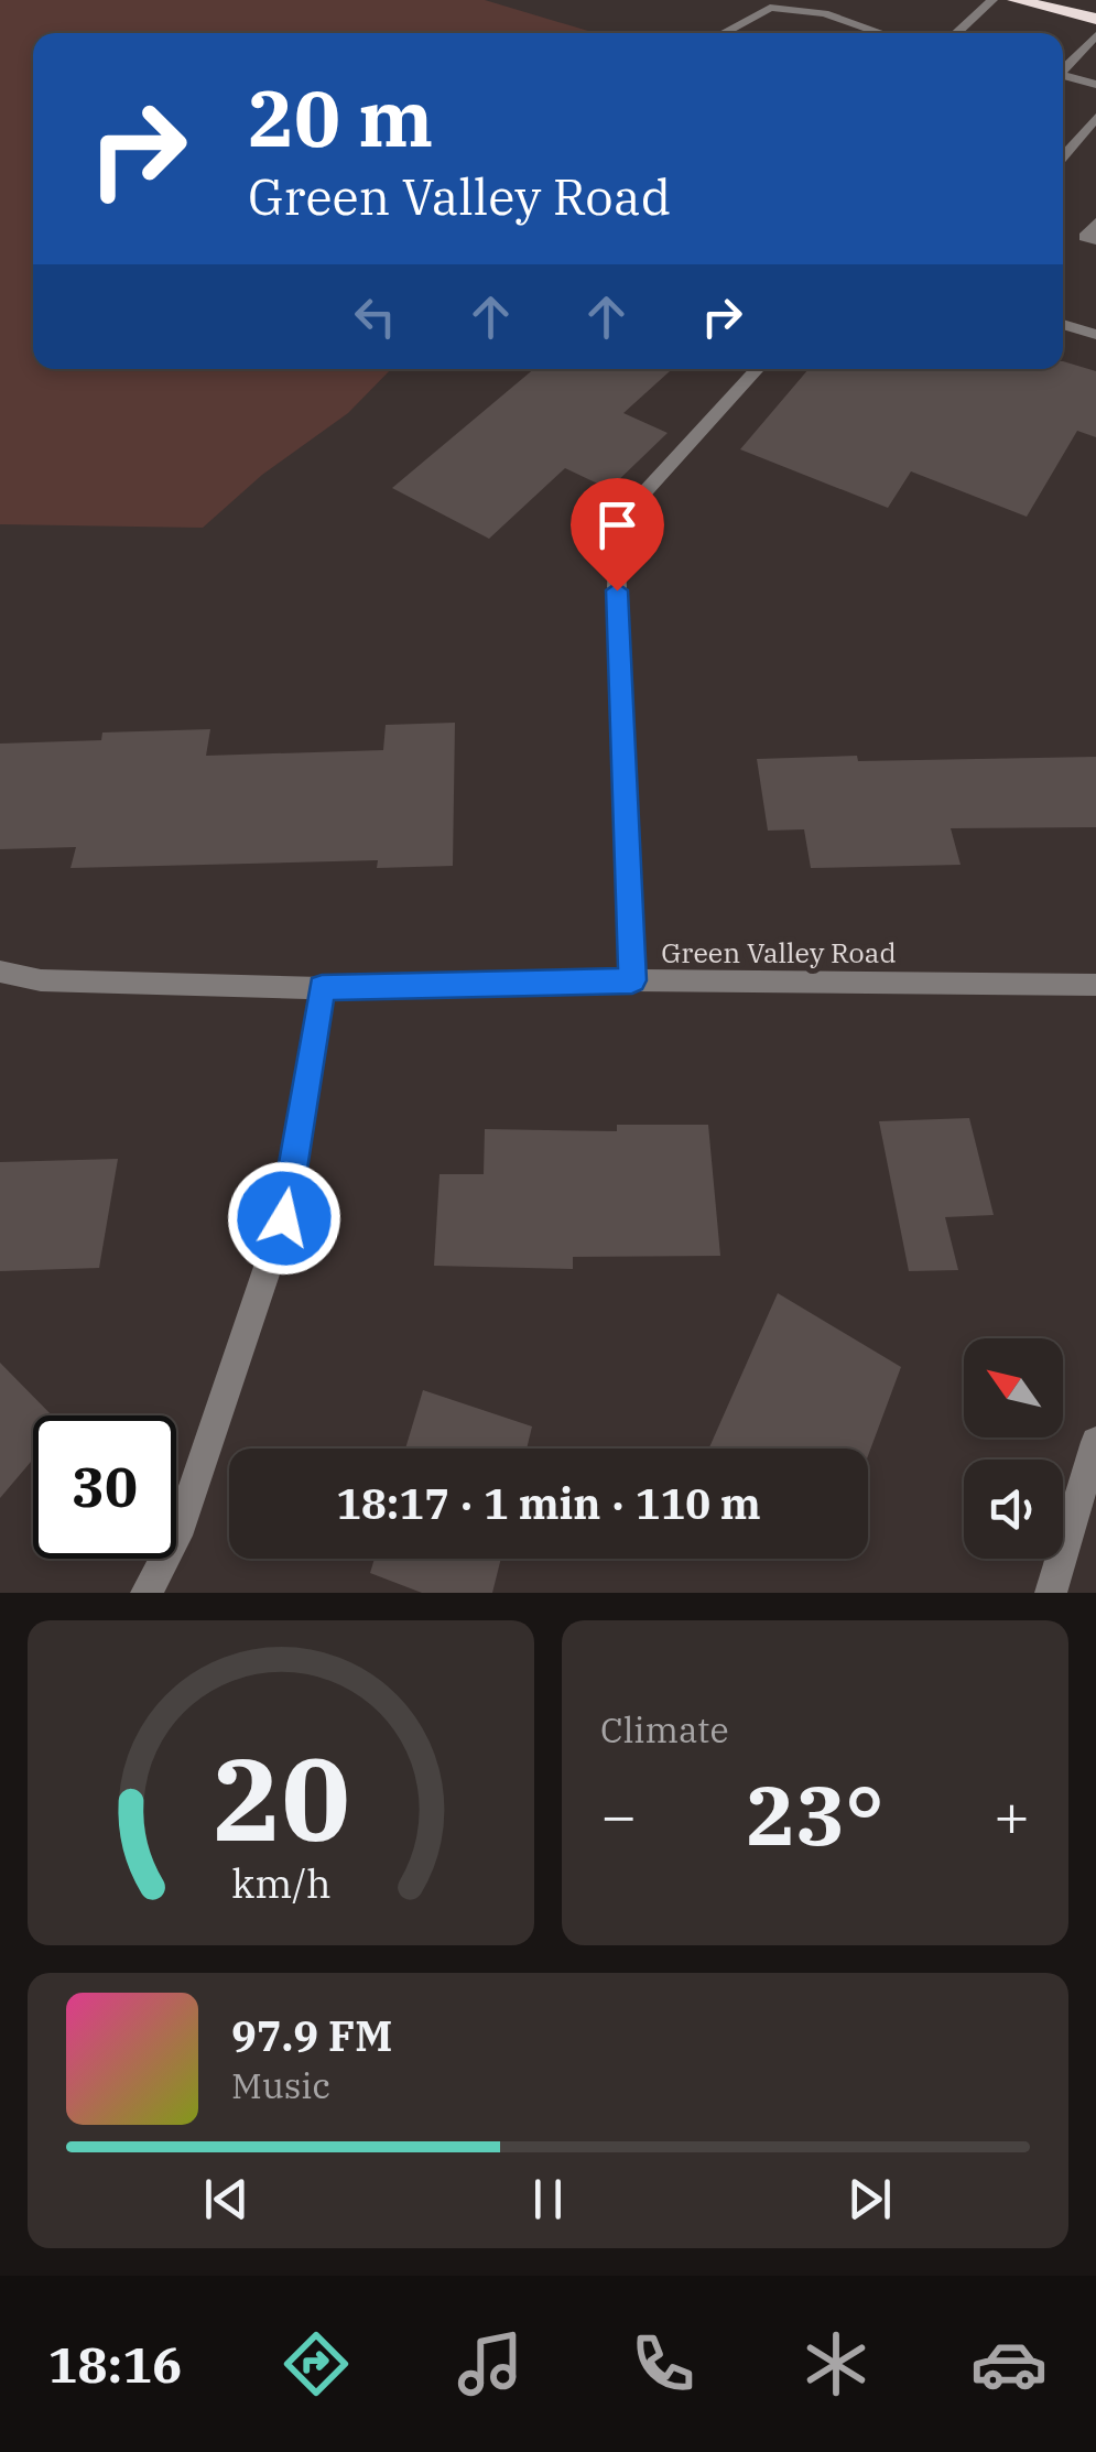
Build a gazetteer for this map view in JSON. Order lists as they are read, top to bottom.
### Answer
{
  "streets": {
    "street": ["Green Valley Road"]
  },
  "north": "top left",
  "page": {
    "turn": ["20 m", "Green Valley Road"],
    "limit": "30",
    "trip": "18:17 · 1 min · 110 m",
    "tile": "Climate",
    "heat": ["−", "23°", "+"],
    "song": ["97.9 FM", "Music"],
    "tabs": "18:16",
    "gauge": ["20", "km/h"]
  }
}
